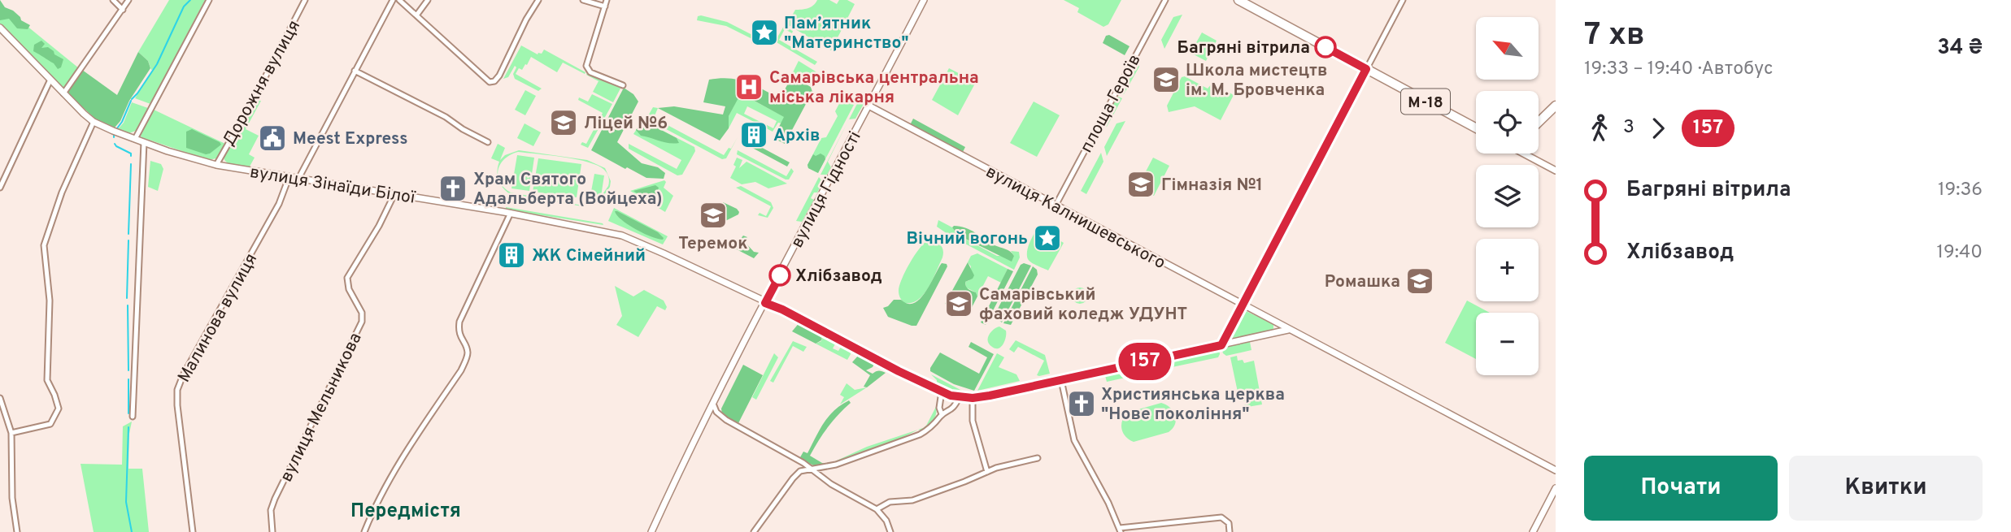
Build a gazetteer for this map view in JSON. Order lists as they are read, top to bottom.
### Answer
{
  "streets": {
    "highway": ["М-18"],
    "street": [
      "Дорожня вулиця",
      "площа Героїв",
      "вулиця Зінаїди Білої",
      "вулиця Гідності",
      "вулиця Калнишевського",
      "Малинова вулиця",
      "вулиця Мельникова"
    ]
  },
  "crossings": [
    ["Дорожня вулиця", "вулиця Зінаїди Білої"],
    ["площа Героїв", "вулиця Калнишевського"],
    ["вулиця Зінаїди Білої", "вулиця Гідності"],
    ["вулиця Зінаїди Білої", "Малинова вулиця"],
    ["вулиця Зінаїди Білої", "вулиця Мельникова"],
    ["вулиця Гідності", "вулиця Калнишевського"]
  ],
  "districts": ["Передмістя"],
  "places": {
    "place": ["Пам’ятник \"Материнство\"", "Вічний вогонь"],
    "other": ["Багряні вітрила", "Хлібзавод"],
    "school or university": [
      "Школа мистецтв ім. М. Бровченка",
      "Ліцей №6",
      "Гімназія №1",
      "Теремок",
      "Ромашка",
      "Самарівський фаховий коледж УДУНТ"
    ],
    "hospital": ["Самарівська центральна міська лікарня"],
    "building": ["Архів", "ЖК Сімейний"],
    "public building": ["Meest Express"],
    "church": ["Храм Святого Адальберта (Войцеха)", "Християнська церква \"Нове покоління\""]
  },
  "lines": ["bus line 157"],
  "north": "top left",
  "page": {
    "on_map": "157",
    "heading": ["7 хв", "19:33 – 19:40 · Автобус", "34 ₴"],
    "map_buttons": ["+", "−"],
    "legs": ["3", "157"],
    "list": [
      {
        "name": "Багряні вітрила",
        "value": "19:36"
      },
      {
        "name": "Хлібзавод",
        "value": "19:40"
      }
    ],
    "buttons": ["Почати", "Квитки"]
  }
}
